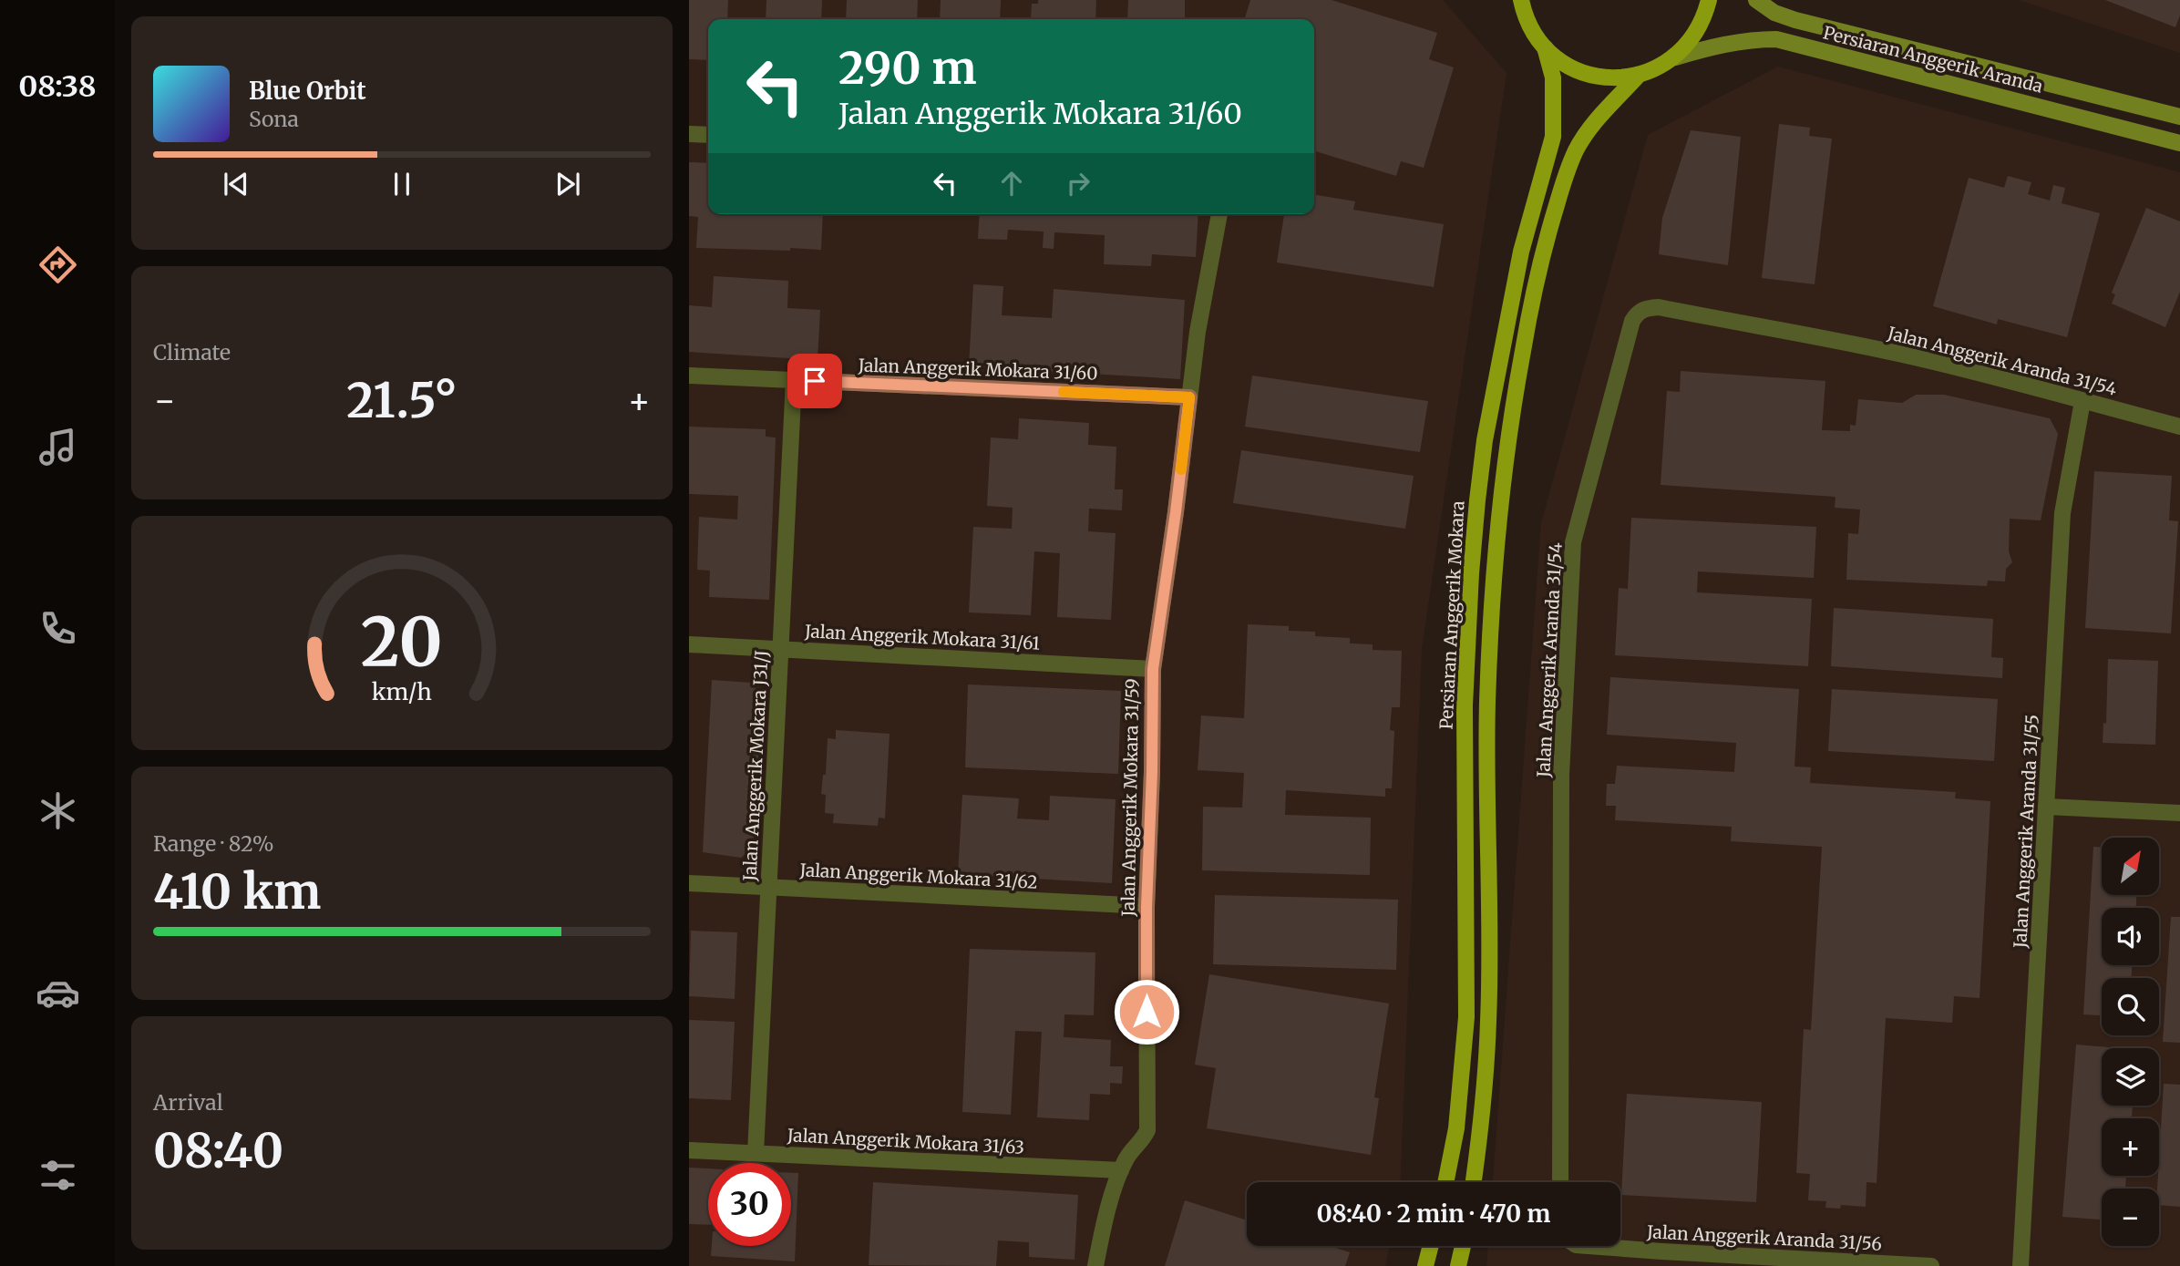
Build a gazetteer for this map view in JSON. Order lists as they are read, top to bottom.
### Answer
{
  "streets": {
    "main road": ["Persiaran Anggerik Aranda", "Persiaran Anggerik Mokara"],
    "street": [
      "Jalan Anggerik Aranda 31/54",
      "Jalan Anggerik Mokara 31/60",
      "Jalan Anggerik Mokara 31/61",
      "Jalan Anggerik Mokara J31/J",
      "Jalan Anggerik Mokara 31/59",
      "Jalan Anggerik Aranda 31/55",
      "Jalan Anggerik Mokara 31/62",
      "Jalan Anggerik Mokara 31/63",
      "Jalan Anggerik Aranda 31/56"
    ]
  },
  "crossings": [
    ["Jalan Anggerik Aranda 31/54", "Jalan Anggerik Aranda 31/55"],
    ["Jalan Anggerik Mokara 31/60", "Jalan Anggerik Mokara J31/J"],
    ["Jalan Anggerik Mokara 31/60", "Jalan Anggerik Mokara 31/59"],
    ["Jalan Anggerik Mokara 31/61", "Jalan Anggerik Mokara J31/J"],
    ["Jalan Anggerik Mokara 31/61", "Jalan Anggerik Mokara 31/59"],
    ["Jalan Anggerik Mokara J31/J", "Jalan Anggerik Mokara 31/62"],
    ["Jalan Anggerik Mokara J31/J", "Jalan Anggerik Mokara 31/63"],
    ["Jalan Anggerik Mokara 31/59", "Jalan Anggerik Mokara 31/62"],
    ["Jalan Anggerik Mokara 31/59", "Jalan Anggerik Mokara 31/63"]
  ],
  "north": "top right",
  "page": {
    "tabs": "08:38",
    "turn": ["290 m", "Jalan Anggerik Mokara 31/60"],
    "song": ["Blue Orbit", "Sona"],
    "tile": [
      "Climate",
      ["Range · 82%", "410 km"],
      ["Arrival", "08:40"]
    ],
    "heat": ["−", "21.5°", "+"],
    "map_buttons": ["+", "−"],
    "limit": "30",
    "trip": "08:40 · 2 min · 470 m",
    "gauge": ["20", "km/h"]
  }
}
